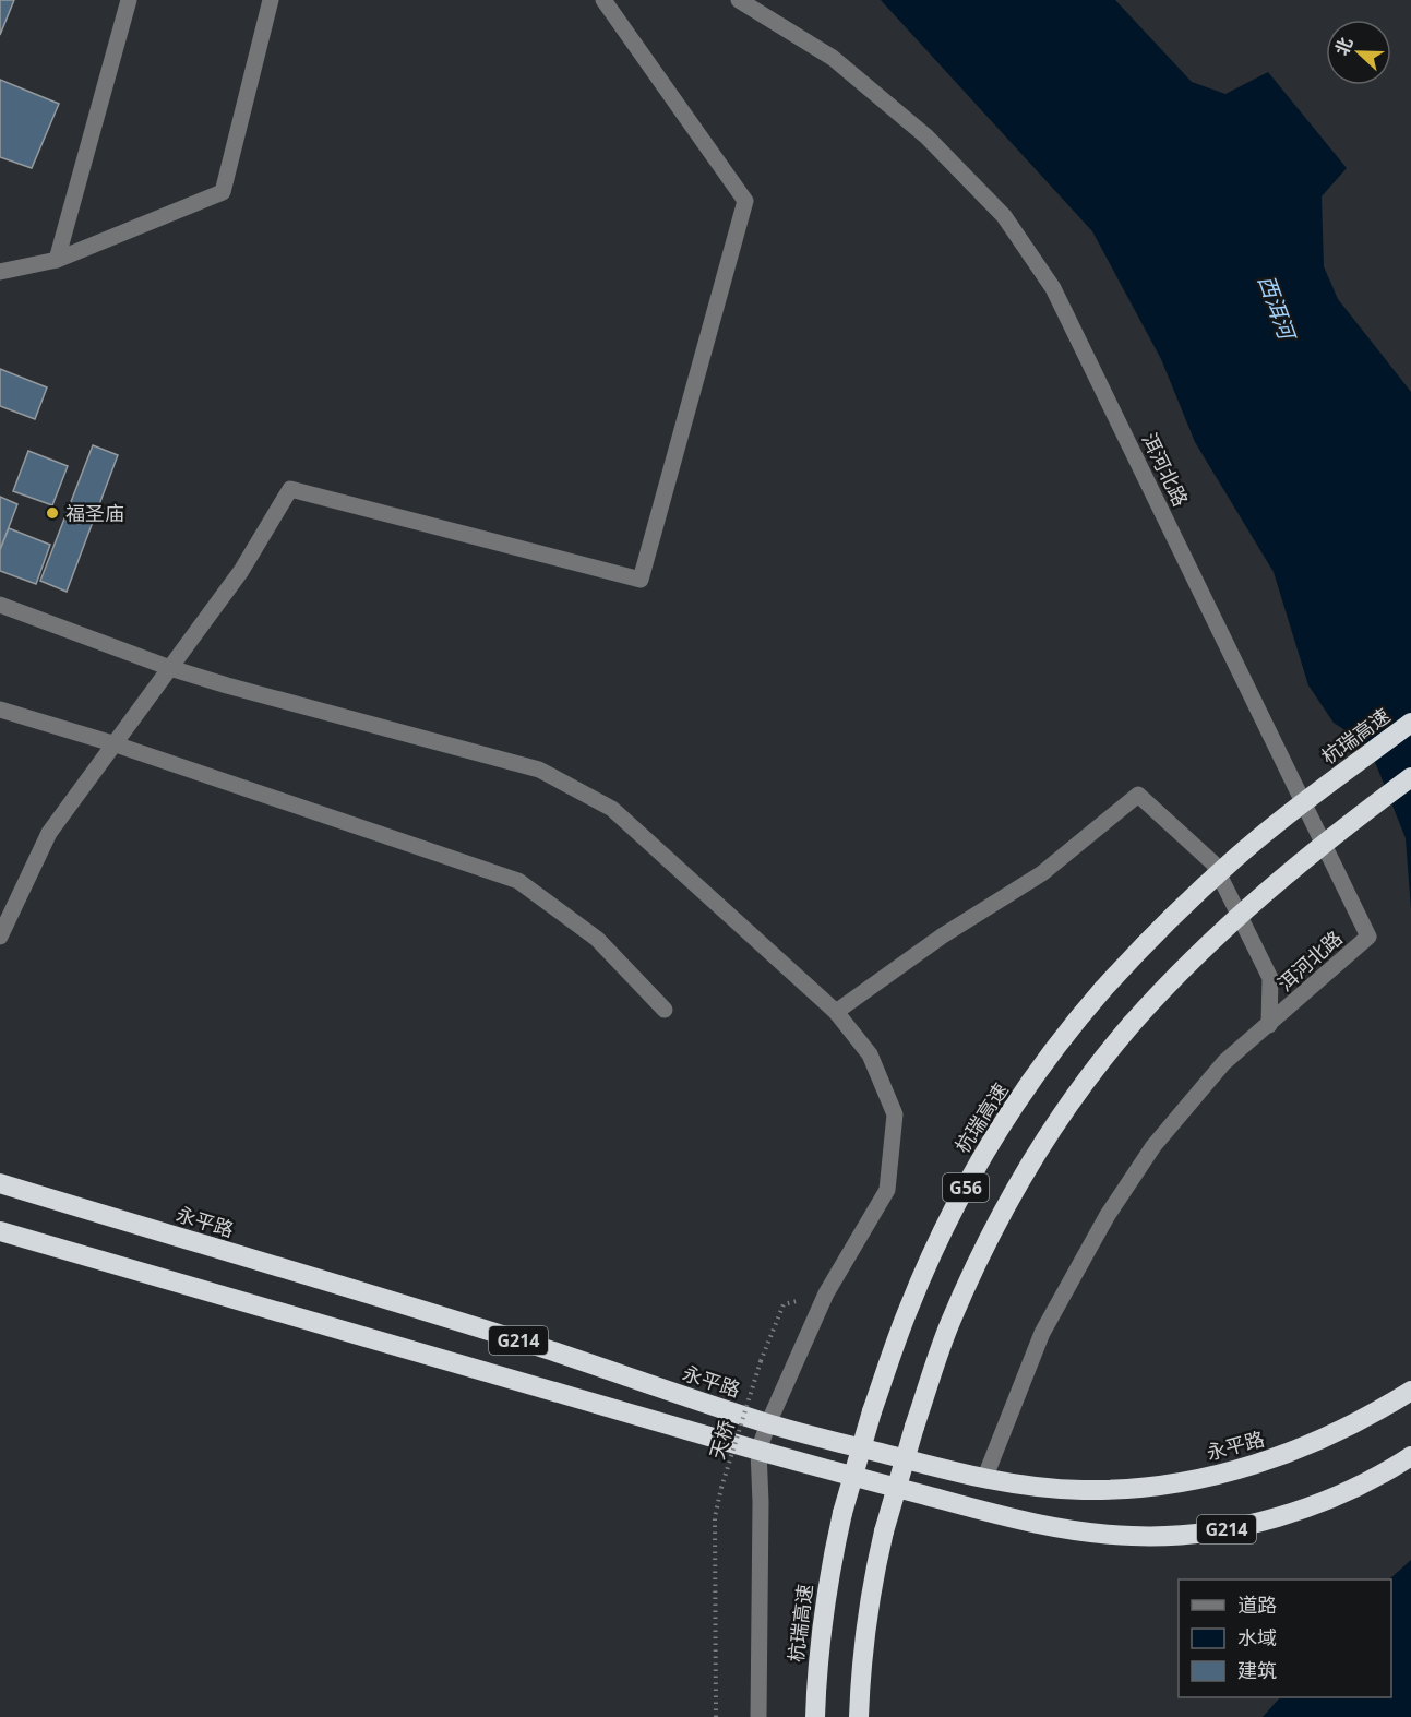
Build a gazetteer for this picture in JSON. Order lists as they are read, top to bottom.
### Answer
{
  "streets": {
    "highway": [
      "杭瑞高速",
      "G56",
      "永平路",
      "G214"
    ],
    "street": ["洱河北路"],
    "path": ["天桥"]
  },
  "water": ["西洱河"],
  "places": ["福圣庙"],
  "legend": ["道路", "水域", "建筑"],
  "north": "left"
}
